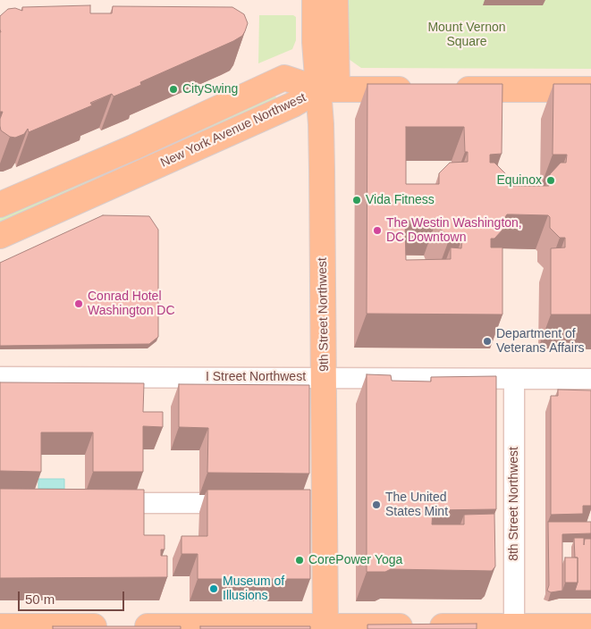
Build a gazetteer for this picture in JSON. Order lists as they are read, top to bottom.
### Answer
{
  "streets": {
    "main road": ["New York Avenue Northwest", "9th Street Northwest"],
    "street": ["I Street Northwest", "8th Street Northwest"]
  },
  "crossings": [
    ["New York Avenue Northwest", "9th Street Northwest"],
    ["9th Street Northwest", "I Street Northwest"],
    ["I Street Northwest", "8th Street Northwest"]
  ],
  "parks": ["Mount Vernon Square"],
  "places": [
    "CitySwing",
    "Equinox",
    "Vida Fitness",
    "The Westin Washington, DC Downtown",
    "Conrad Hotel Washington DC",
    "Department of Veterans Affairs",
    "The United States Mint",
    "CorePower Yoga",
    "Museum of Illusions"
  ],
  "scale_bar": "50 m"
}
